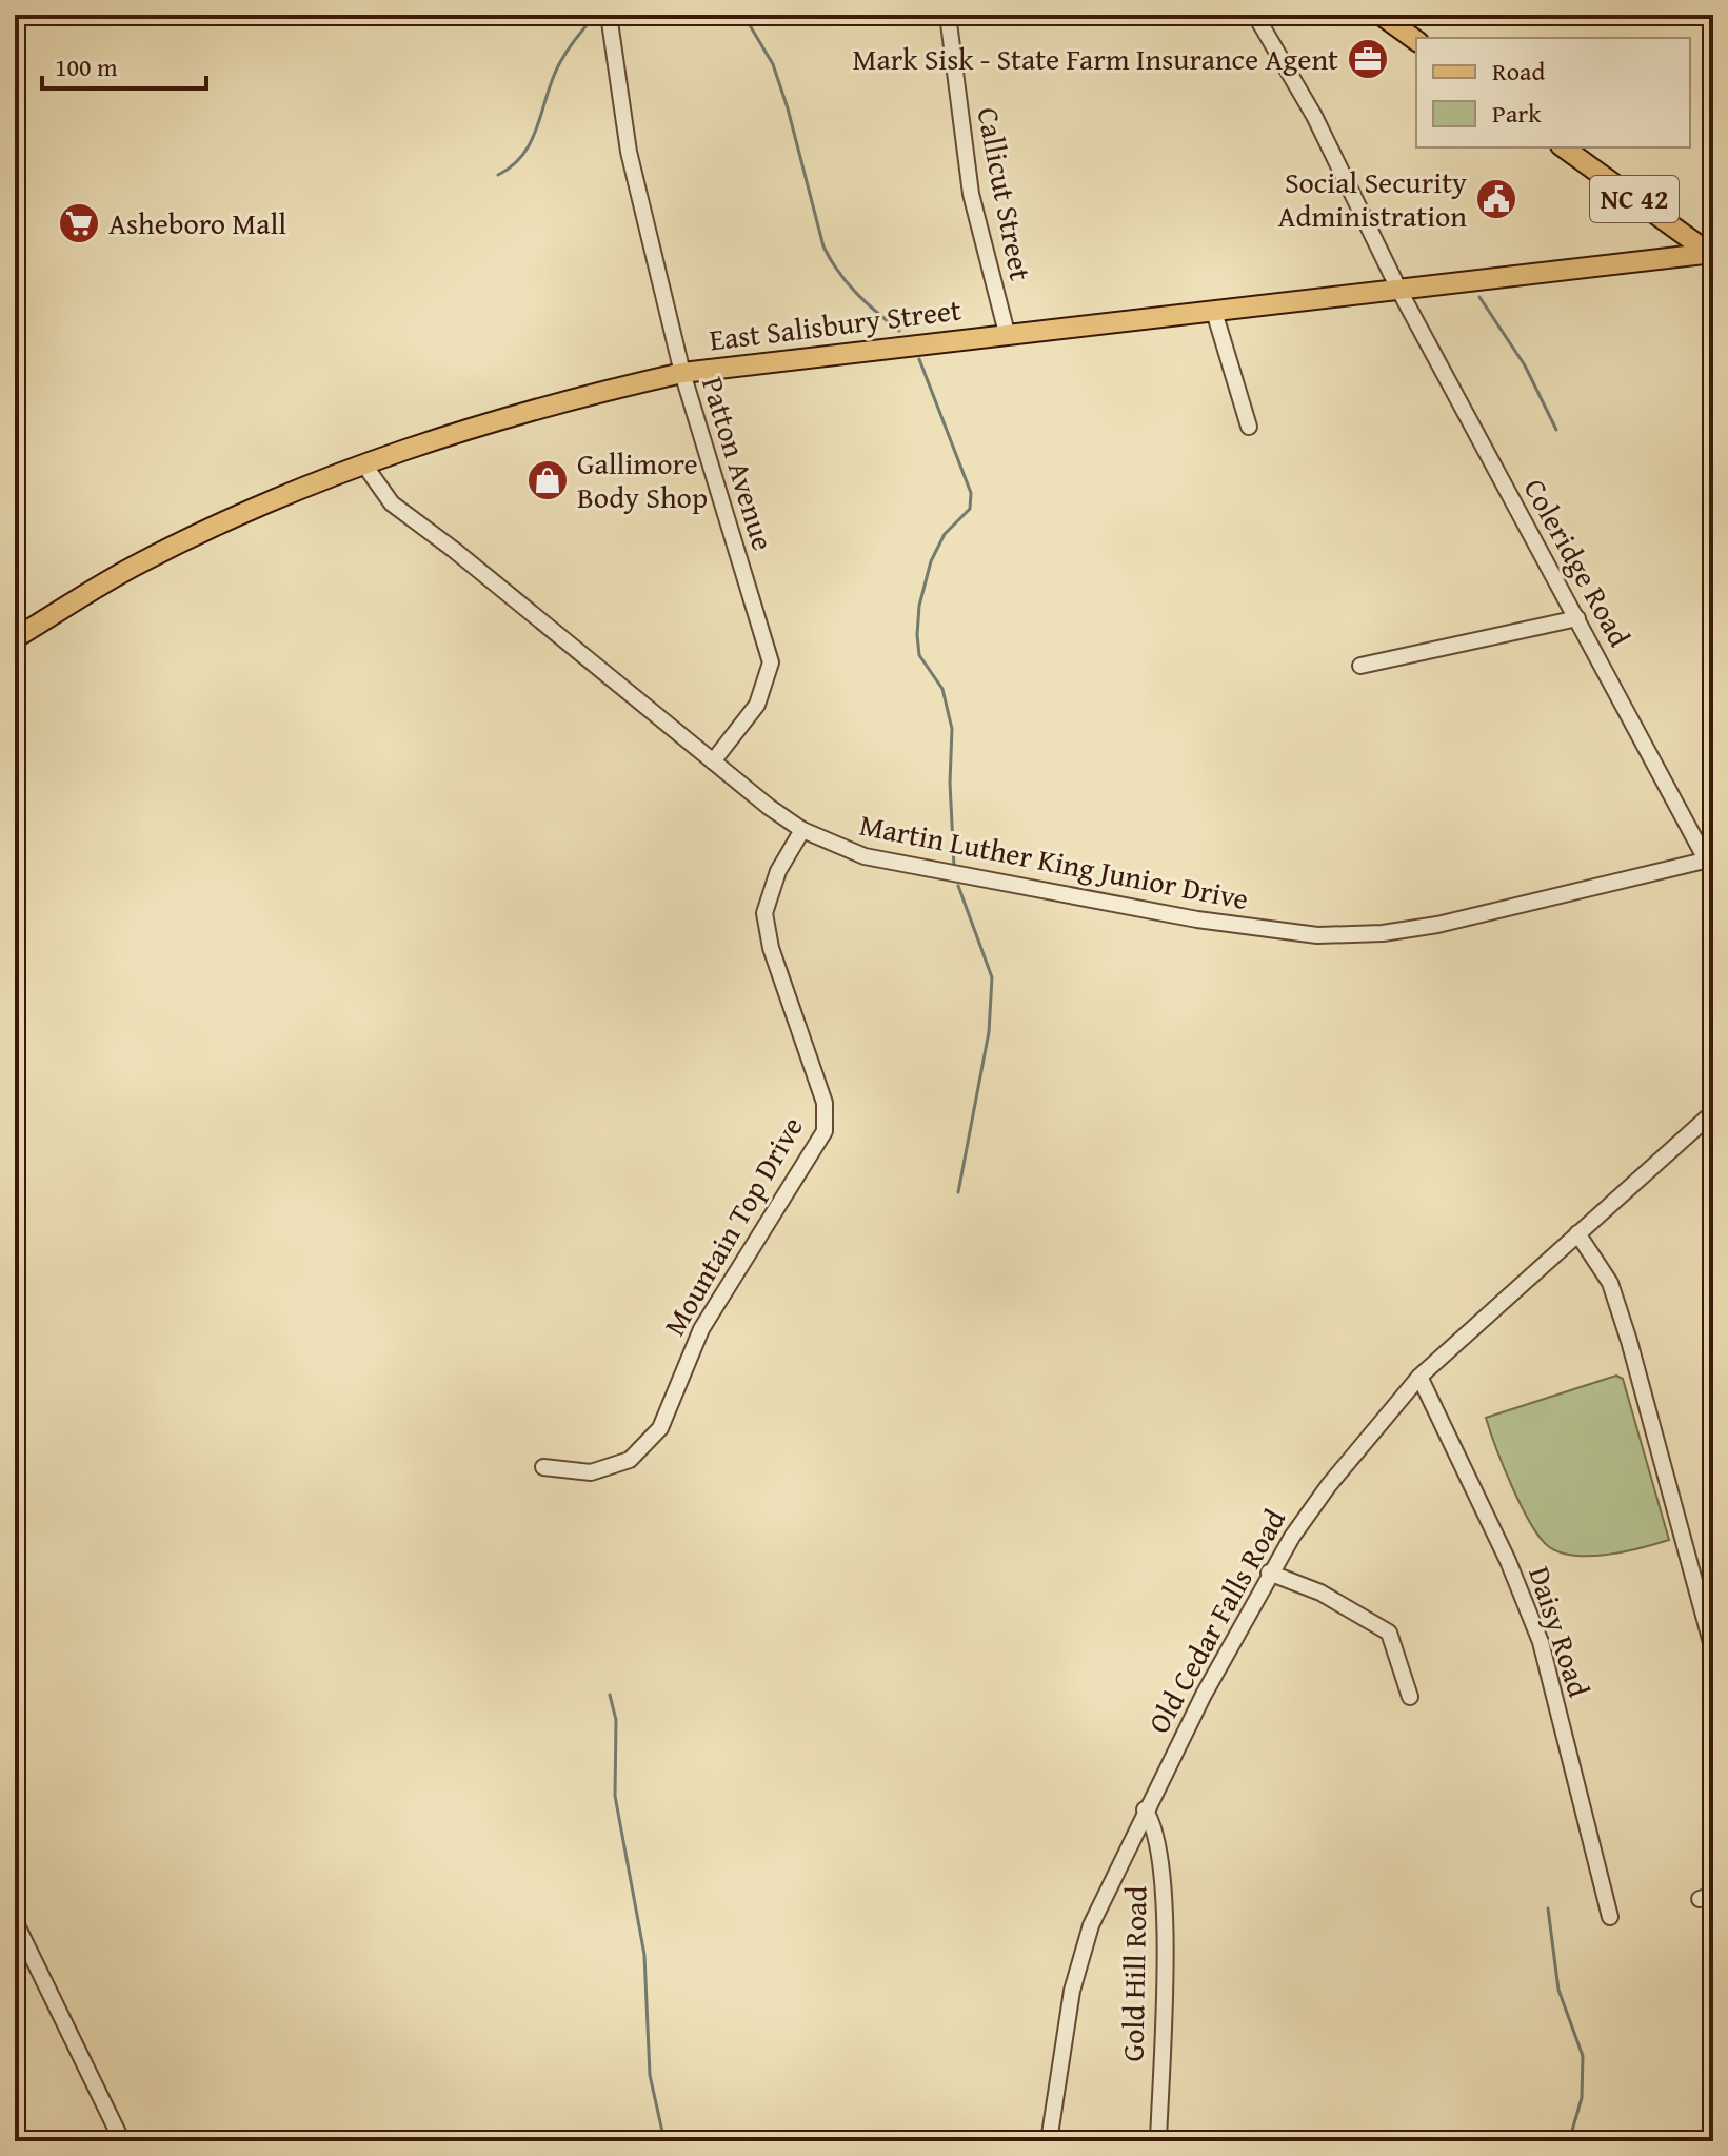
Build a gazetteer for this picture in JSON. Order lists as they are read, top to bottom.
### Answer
{
  "streets": {
    "main road": ["NC 42", "East Salisbury Street"],
    "street": [
      "Callicut Street",
      "Patton Avenue",
      "Coleridge Road",
      "Martin Luther King Junior Drive",
      "Mountain Top Drive",
      "Old Cedar Falls Road",
      "Daisy Road",
      "Gold Hill Road"
    ]
  },
  "crossings": [
    ["Callicut Street", "East Salisbury Street"],
    ["NC 42", "East Salisbury Street"],
    ["East Salisbury Street", "Patton Avenue"],
    ["East Salisbury Street", "Coleridge Road"],
    ["East Salisbury Street", "Martin Luther King Junior Drive"],
    ["Patton Avenue", "Martin Luther King Junior Drive"],
    ["Coleridge Road", "Martin Luther King Junior Drive"],
    ["Martin Luther King Junior Drive", "Mountain Top Drive"],
    ["Old Cedar Falls Road", "Daisy Road"],
    ["Old Cedar Falls Road", "Gold Hill Road"]
  ],
  "places": {
    "office": ["Mark Sisk - State Farm Insurance Agent"],
    "public building": ["Social Security Administration"],
    "supermarket": ["Asheboro Mall"],
    "shop": ["Gallimore Body Shop"]
  },
  "legend": ["Road", "Park"],
  "scale_bar": "100 m"
}
